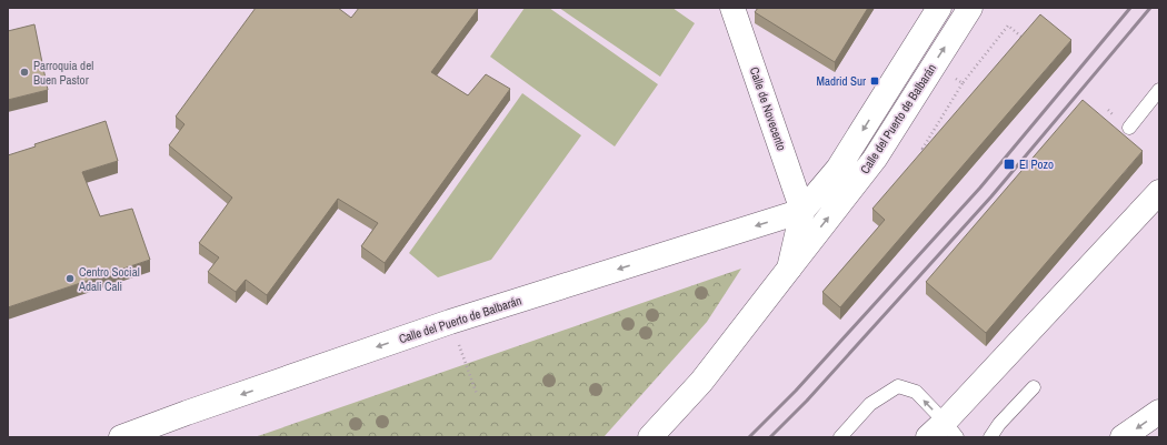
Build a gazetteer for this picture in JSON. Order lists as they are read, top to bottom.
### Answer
{
  "streets": {
    "street": ["Calle de Novecento", "Calle del Puerto de Balbarán"]
  },
  "crossings": [
    ["Calle de Novecento", "Calle del Puerto de Balbarán"]
  ],
  "places": {
    "other": ["Parroquia del Buen Pastor", "Centro Social Adali Cali"],
    "transit": ["Madrid Sur", "El Pozo"]
  }
}
